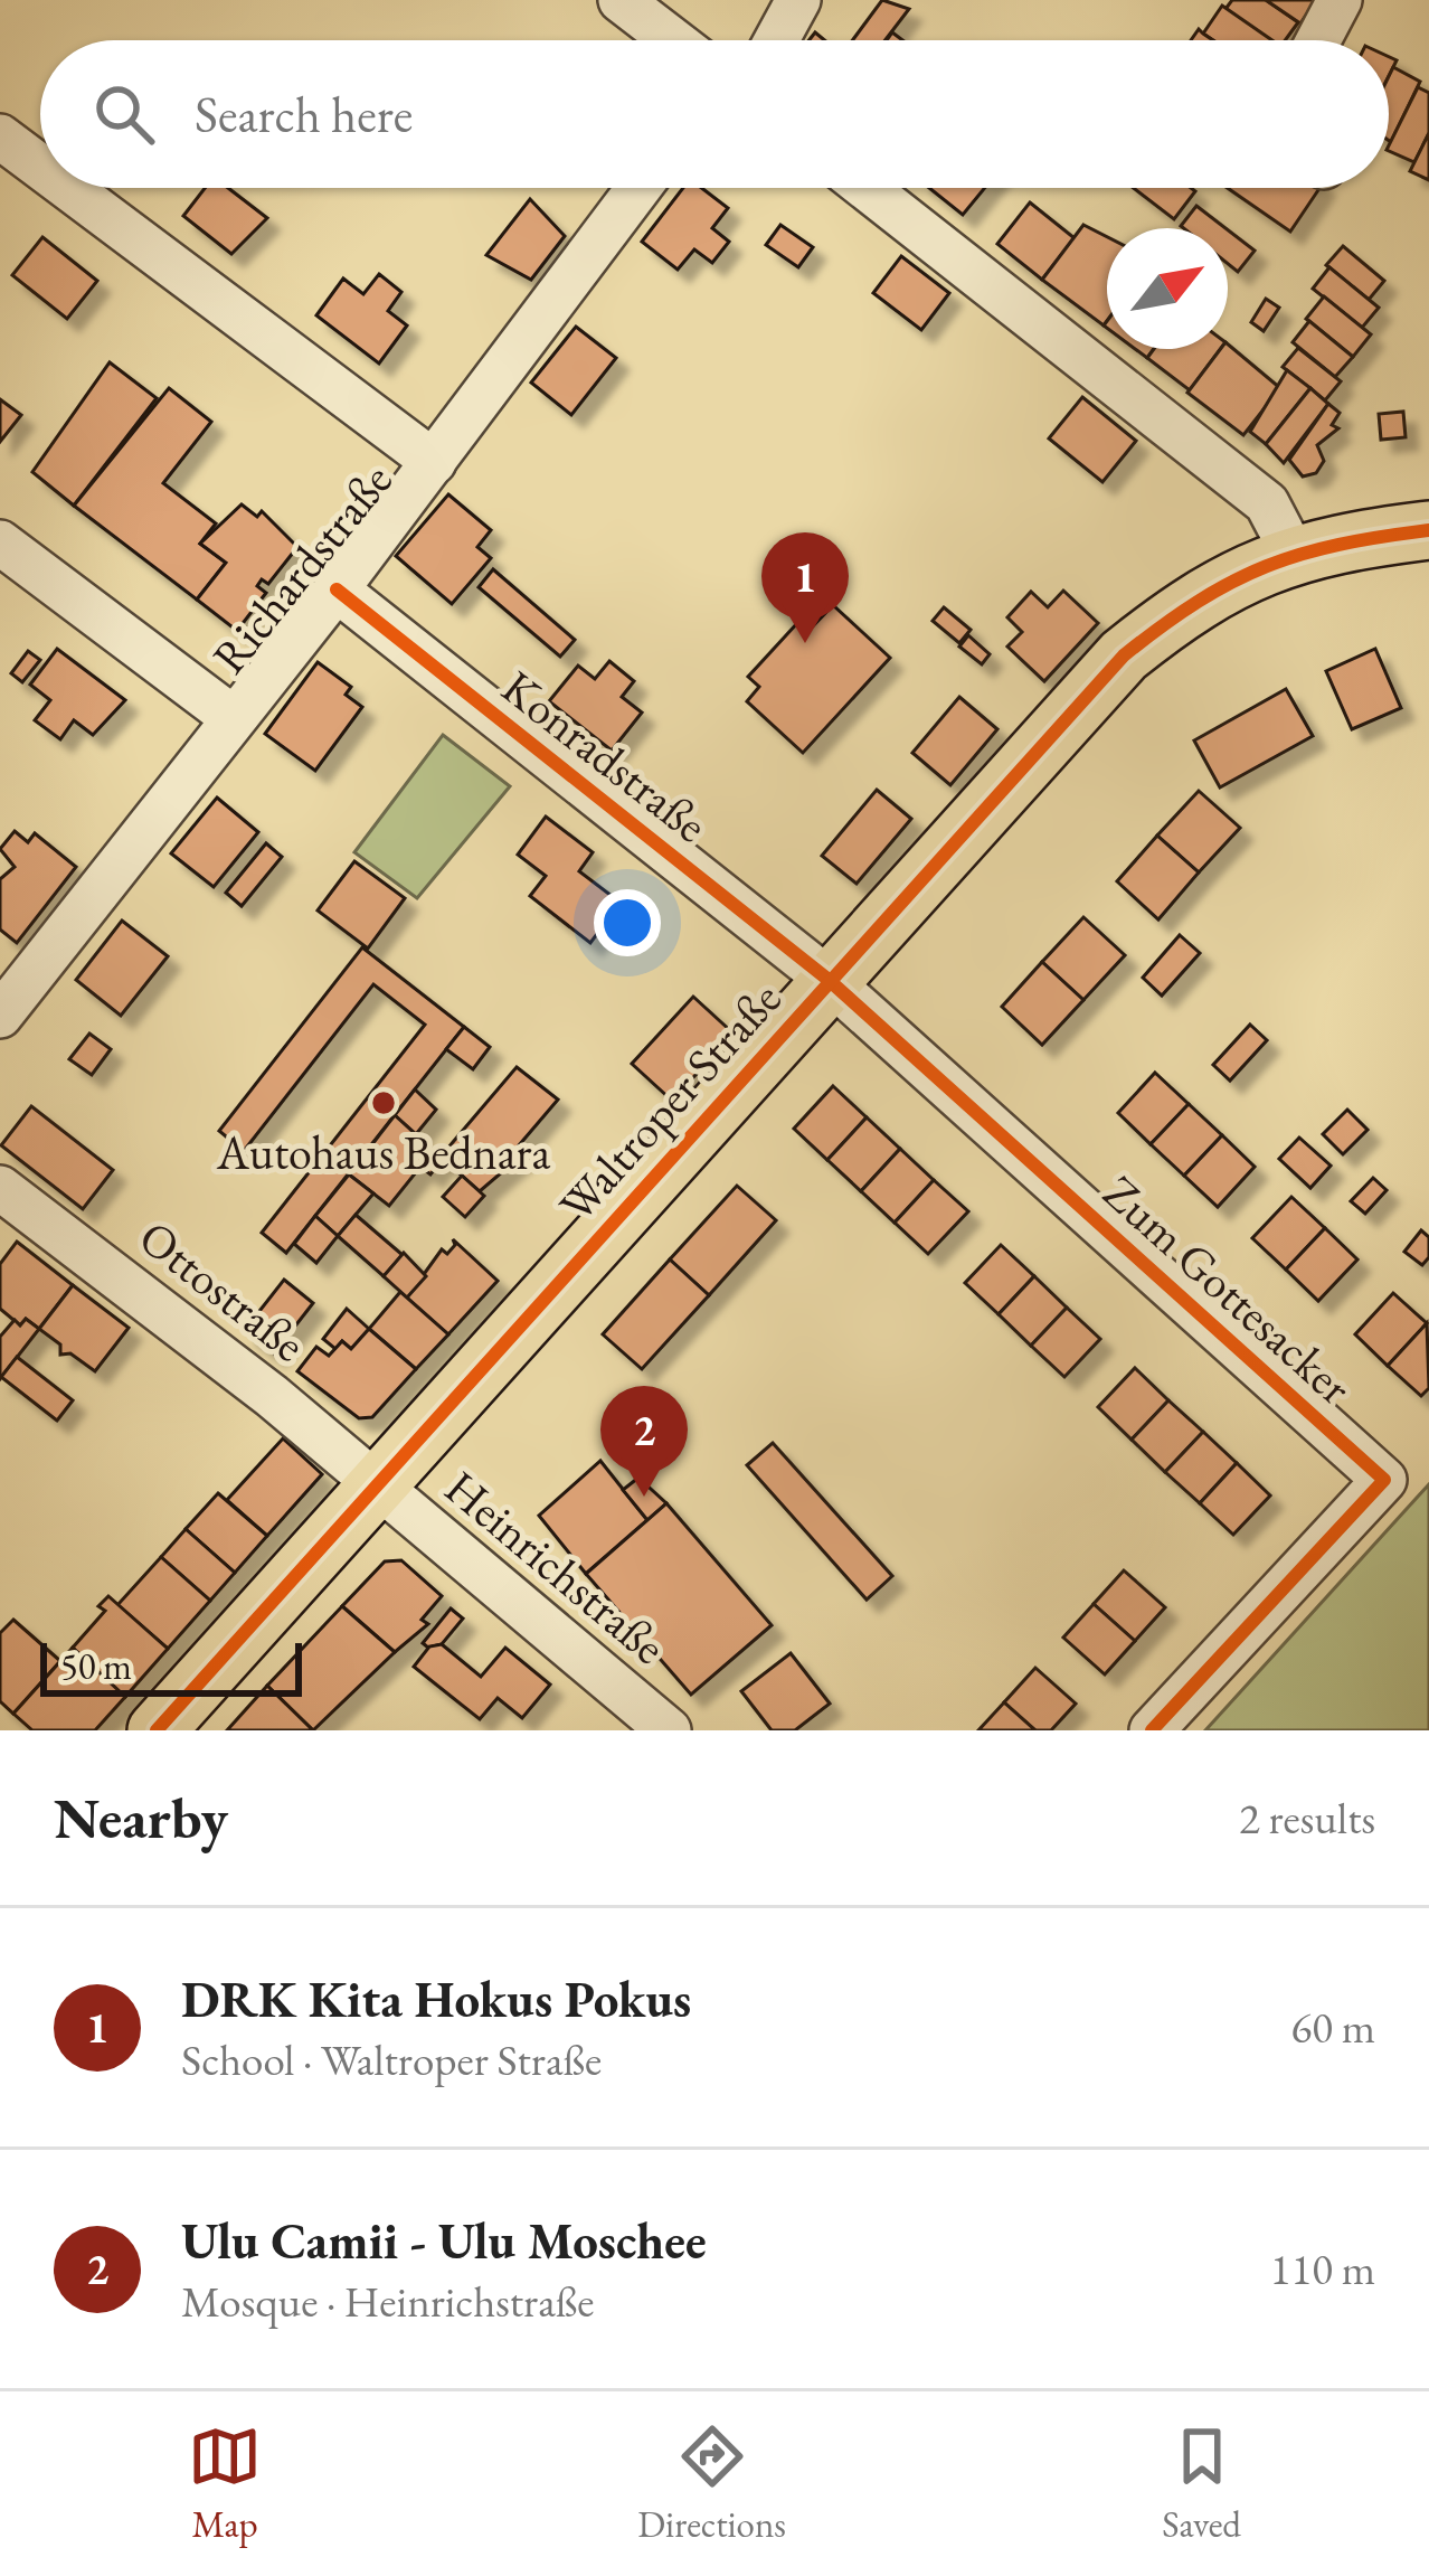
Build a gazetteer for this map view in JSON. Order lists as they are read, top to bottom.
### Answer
{
  "streets": {
    "main road": ["Waltroper Straße"],
    "street": [
      "Richardstraße",
      "Konradstraße",
      "Zum Gottesacker",
      "Ottostraße",
      "Heinrichstraße"
    ]
  },
  "crossings": [
    ["Richardstraße", "Konradstraße"],
    ["Konradstraße", "Waltroper Straße"],
    ["Konradstraße", "Zum Gottesacker"],
    ["Waltroper Straße", "Zum Gottesacker"],
    ["Waltroper Straße", "Ottostraße"],
    ["Waltroper Straße", "Heinrichstraße"],
    ["Ottostraße", "Heinrichstraße"]
  ],
  "places": ["Autohaus Bednara"],
  "scale_bar": "50 m",
  "north": "top right",
  "page": {
    "search": "Search here",
    "pins": ["1", "2"],
    "scale": "50 m",
    "heading": ["Nearby", "2 results"],
    "list": [
      {
        "mark": "1",
        "name": "DRK Kita Hokus Pokus",
        "note": "School · Waltroper Straße",
        "value": "60 m"
      },
      {
        "mark": "2",
        "name": "Ulu Camii - Ulu Moschee",
        "note": "Mosque · Heinrichstraße",
        "value": "110 m"
      }
    ],
    "nav": ["Map", "Directions", "Saved"]
  }
}
